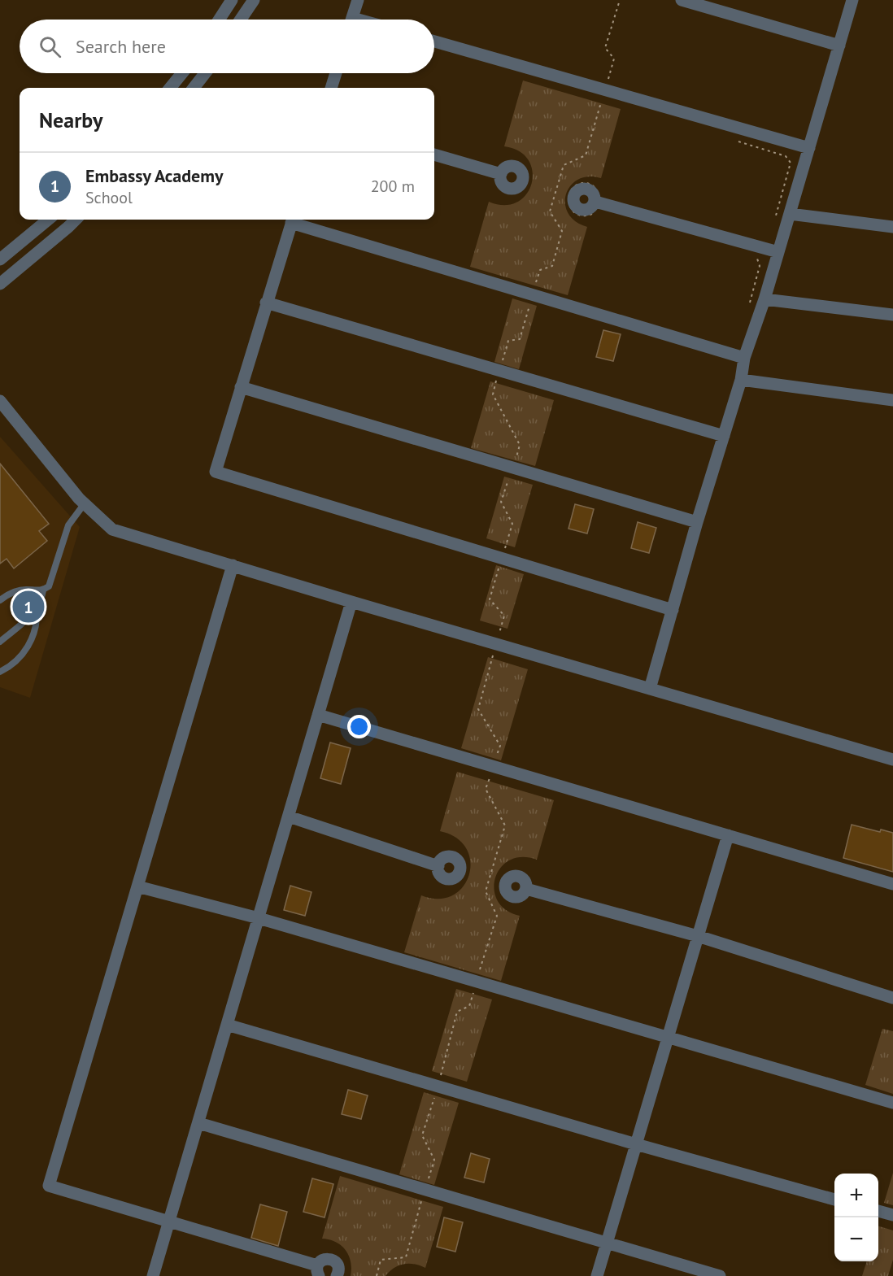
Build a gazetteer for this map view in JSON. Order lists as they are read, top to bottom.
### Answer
{
  "page": {
    "search": "Search here",
    "heading": "Nearby",
    "list": [
      {
        "mark": "1",
        "name": "Embassy Academy",
        "note": "School",
        "value": "200 m"
      }
    ],
    "pins": "1",
    "map_buttons": ["+", "−"]
  }
}
